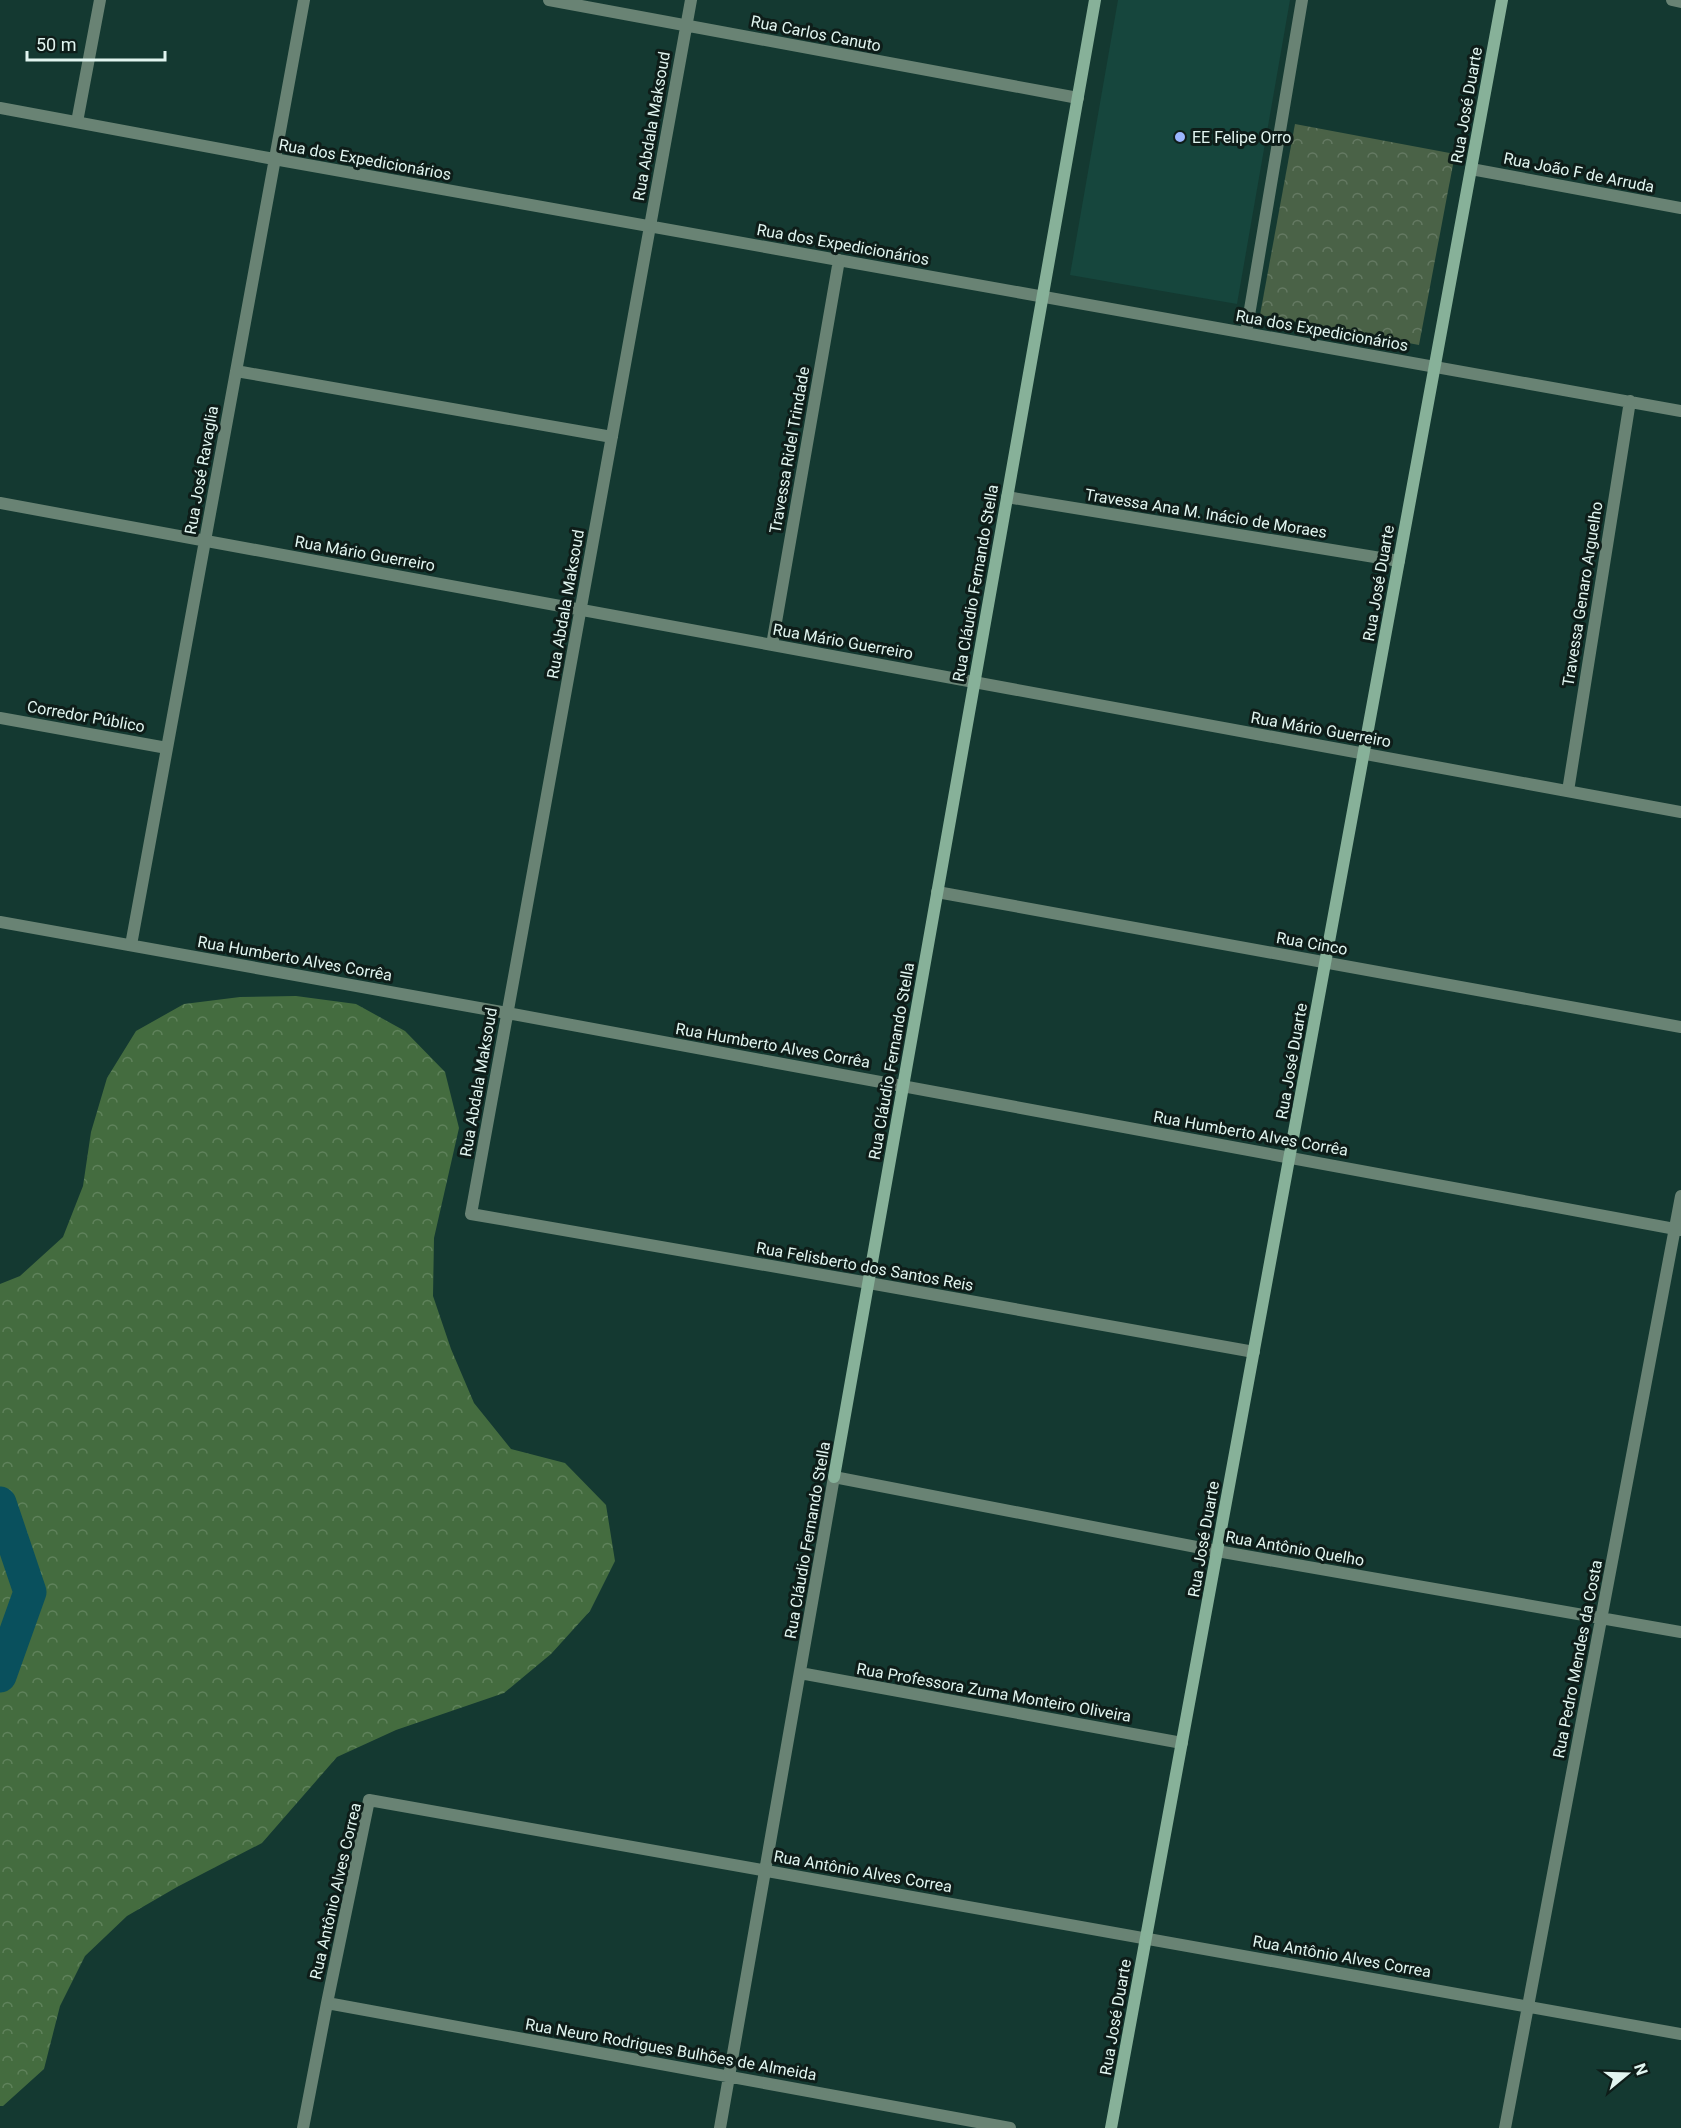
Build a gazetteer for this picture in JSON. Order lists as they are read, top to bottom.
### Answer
{
  "streets": {
    "street": [
      "Rua Carlos Canuto",
      "Rua José Duarte",
      "Rua Abdala Maksoud",
      "Rua dos Expedicionários",
      "Rua João F de Arruda",
      "Travessa Ridel Trindade",
      "Rua José Ravaglia",
      "Travessa Ana M. Inácio de Moraes",
      "Rua Mário Guerreiro",
      "Rua Cláudio Fernando Stella",
      "Travessa Genaro Arguelho",
      "Corredor Público",
      "Rua Cinco",
      "Rua Humberto Alves Corrêa",
      "Rua Felisberto dos Santos Reis",
      "Rua Antônio Quelho",
      "Rua Pedro Mendes da Costa",
      "Rua Professora Zuma Monteiro Oliveira",
      "Rua Antônio Alves Correa",
      "Rua Neuro Rodrigues Bulhões de Almeida"
    ]
  },
  "crossings": [
    ["Rua Carlos Canuto", "Rua Abdala Maksoud"],
    ["Rua Carlos Canuto", "Rua Cláudio Fernando Stella"],
    ["Rua José Duarte", "Rua dos Expedicionários"],
    ["Rua José Duarte", "Rua João F de Arruda"],
    ["Rua José Duarte", "Travessa Ana M. Inácio de Moraes"],
    ["Rua José Duarte", "Rua Mário Guerreiro"],
    ["Rua José Duarte", "Rua Cinco"],
    ["Rua José Duarte", "Rua Humberto Alves Corrêa"],
    ["Rua José Duarte", "Rua Felisberto dos Santos Reis"],
    ["Rua José Duarte", "Rua Antônio Quelho"],
    ["Rua José Duarte", "Rua Professora Zuma Monteiro Oliveira"],
    ["Rua José Duarte", "Rua Antônio Alves Correa"],
    ["Rua Abdala Maksoud", "Rua dos Expedicionários"],
    ["Rua Abdala Maksoud", "Rua Mário Guerreiro"],
    ["Rua Abdala Maksoud", "Rua Humberto Alves Corrêa"],
    ["Rua Abdala Maksoud", "Rua Felisberto dos Santos Reis"],
    ["Rua dos Expedicionários", "Travessa Ridel Trindade"],
    ["Rua dos Expedicionários", "Rua José Ravaglia"],
    ["Rua dos Expedicionários", "Rua Cláudio Fernando Stella"],
    ["Rua dos Expedicionários", "Travessa Genaro Arguelho"],
    ["Travessa Ridel Trindade", "Rua Mário Guerreiro"],
    ["Rua José Ravaglia", "Rua Mário Guerreiro"],
    ["Rua José Ravaglia", "Corredor Público"],
    ["Rua José Ravaglia", "Rua Humberto Alves Corrêa"],
    ["Travessa Ana M. Inácio de Moraes", "Rua Cláudio Fernando Stella"],
    ["Rua Mário Guerreiro", "Rua Cláudio Fernando Stella"],
    ["Rua Mário Guerreiro", "Travessa Genaro Arguelho"],
    ["Rua Cláudio Fernando Stella", "Rua Cinco"],
    ["Rua Cláudio Fernando Stella", "Rua Humberto Alves Corrêa"],
    ["Rua Cláudio Fernando Stella", "Rua Felisberto dos Santos Reis"],
    ["Rua Cláudio Fernando Stella", "Rua Antônio Quelho"],
    ["Rua Cláudio Fernando Stella", "Rua Professora Zuma Monteiro Oliveira"],
    ["Rua Cláudio Fernando Stella", "Rua Antônio Alves Correa"],
    ["Rua Cláudio Fernando Stella", "Rua Neuro Rodrigues Bulhões de Almeida"],
    ["Rua Humberto Alves Corrêa", "Rua Pedro Mendes da Costa"],
    ["Rua Antônio Quelho", "Rua Pedro Mendes da Costa"],
    ["Rua Pedro Mendes da Costa", "Rua Antônio Alves Correa"],
    ["Rua Antônio Alves Correa", "Rua Neuro Rodrigues Bulhões de Almeida"]
  ],
  "places": ["EE Felipe Orro"],
  "scale_bar": "50 m",
  "north": "right"
}
